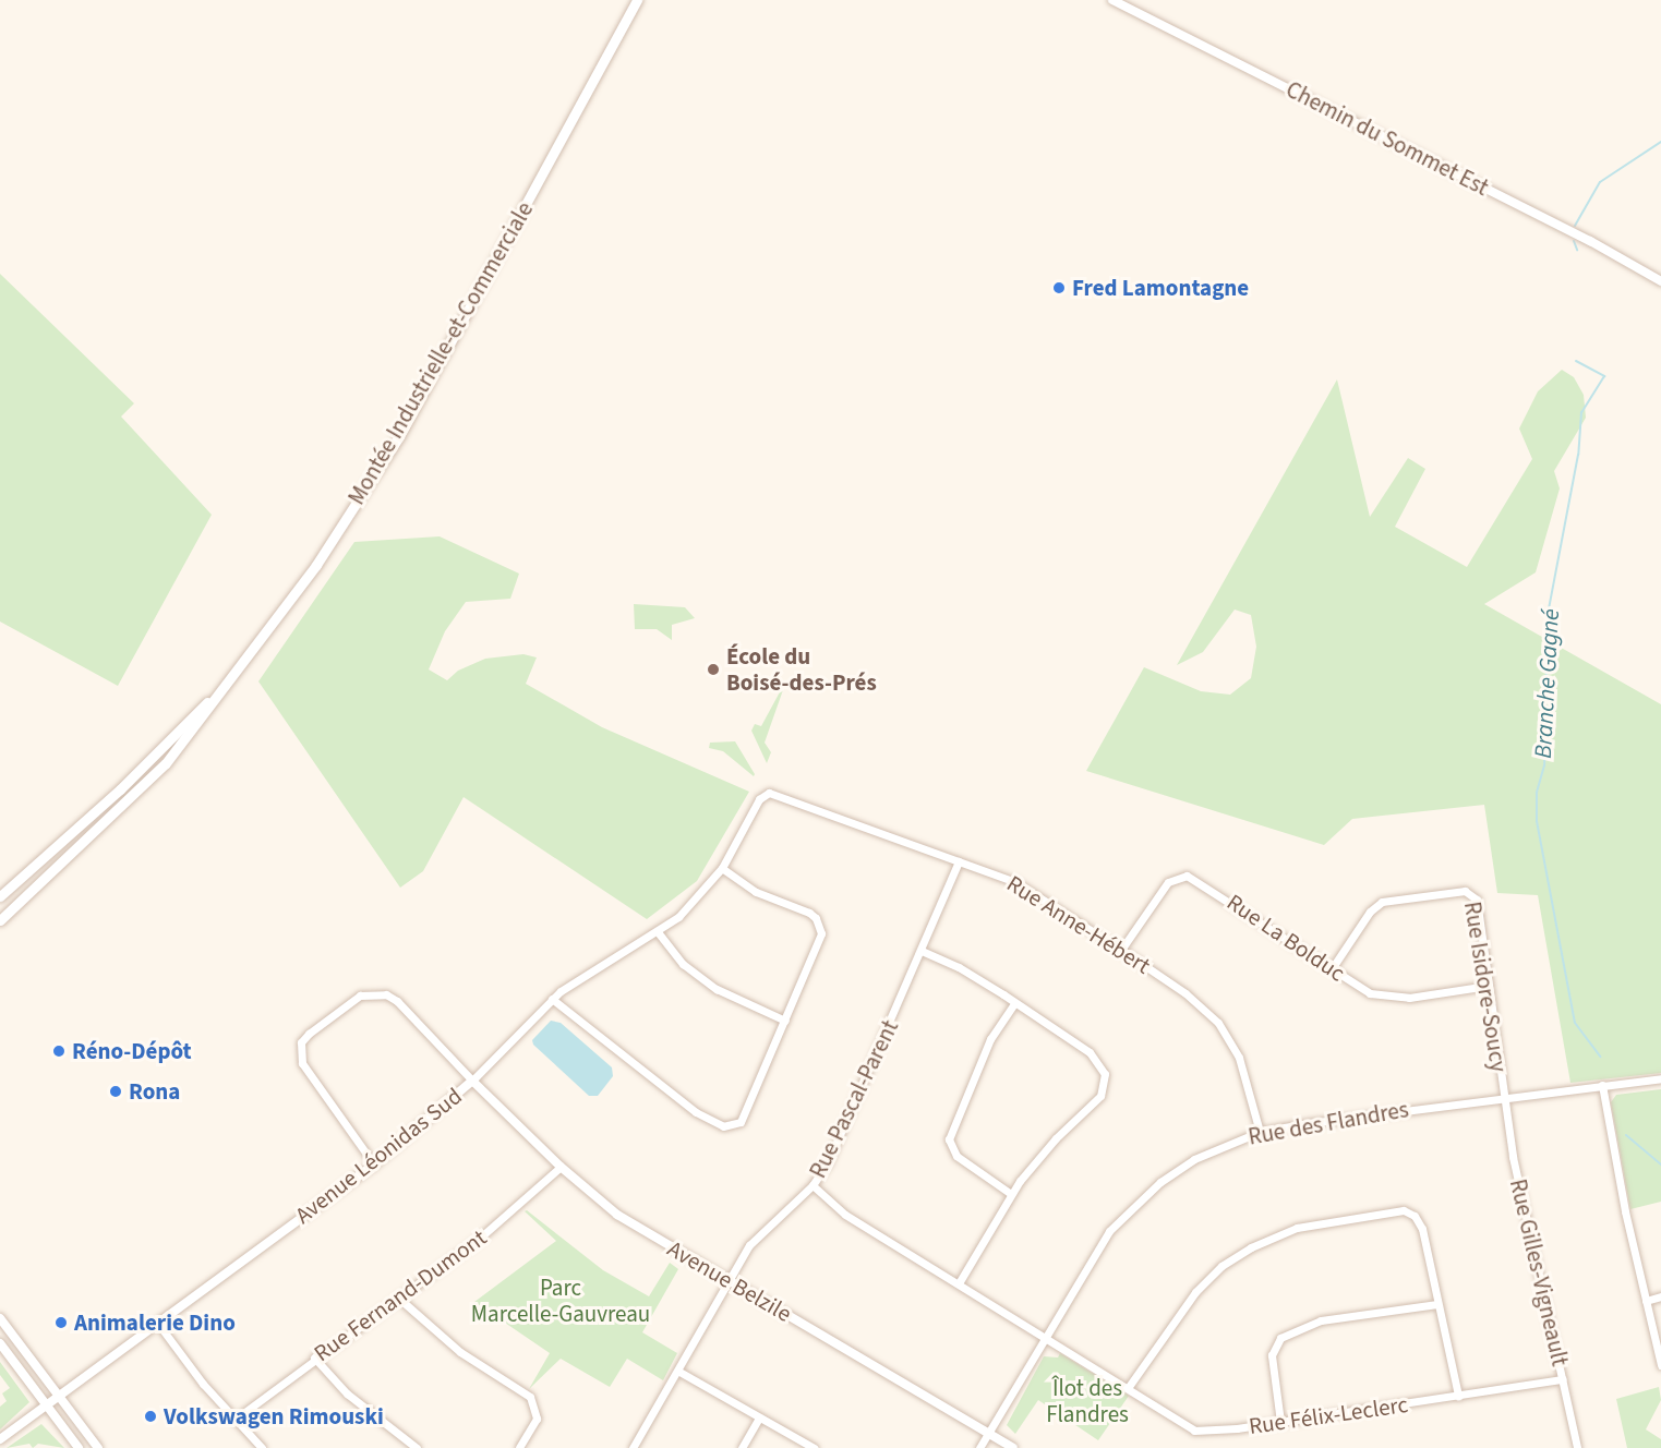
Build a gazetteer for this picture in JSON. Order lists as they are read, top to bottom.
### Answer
{
  "streets": {
    "main road": ["Montée Industrielle-et-Commerciale"],
    "street": [
      "Chemin du Sommet Est",
      "Rue Anne-Hébert",
      "Rue La Bolduc",
      "Rue Isidore-Soucy",
      "Rue Pascal-Parent",
      "Rue des Flandres",
      "Avenue Léonidas Sud",
      "Rue Gilles-Vigneault",
      "Avenue Belzile",
      "Rue Fernand-Dumont",
      "Rue Félix-Leclerc"
    ]
  },
  "crossings": [
    ["Rue Anne-Hébert", "Rue La Bolduc"],
    ["Rue Anne-Hébert", "Rue Pascal-Parent"],
    ["Rue Anne-Hébert", "Rue des Flandres"],
    ["Rue Anne-Hébert", "Avenue Léonidas Sud"],
    ["Rue La Bolduc", "Rue Isidore-Soucy"],
    ["Rue Isidore-Soucy", "Rue des Flandres"],
    ["Rue Isidore-Soucy", "Rue Gilles-Vigneault"],
    ["Rue Pascal-Parent", "Avenue Belzile"],
    ["Rue Pascal-Parent", "Rue Félix-Leclerc"],
    ["Rue des Flandres", "Rue Gilles-Vigneault"],
    ["Rue des Flandres", "Avenue Belzile"],
    ["Rue des Flandres", "Rue Félix-Leclerc"],
    ["Avenue Léonidas Sud", "Avenue Belzile"],
    ["Rue Gilles-Vigneault", "Rue Félix-Leclerc"],
    ["Avenue Belzile", "Rue Fernand-Dumont"]
  ],
  "water": ["Branche Gagné"],
  "parks": ["Parc Marcelle-Gauvreau", "Îlot des Flandres"],
  "places": [
    "Fred Lamontagne",
    "École du Boisé-des-Prés",
    "Réno-Dépôt",
    "Rona",
    "Animalerie Dino",
    "Volkswagen Rimouski"
  ]
}
